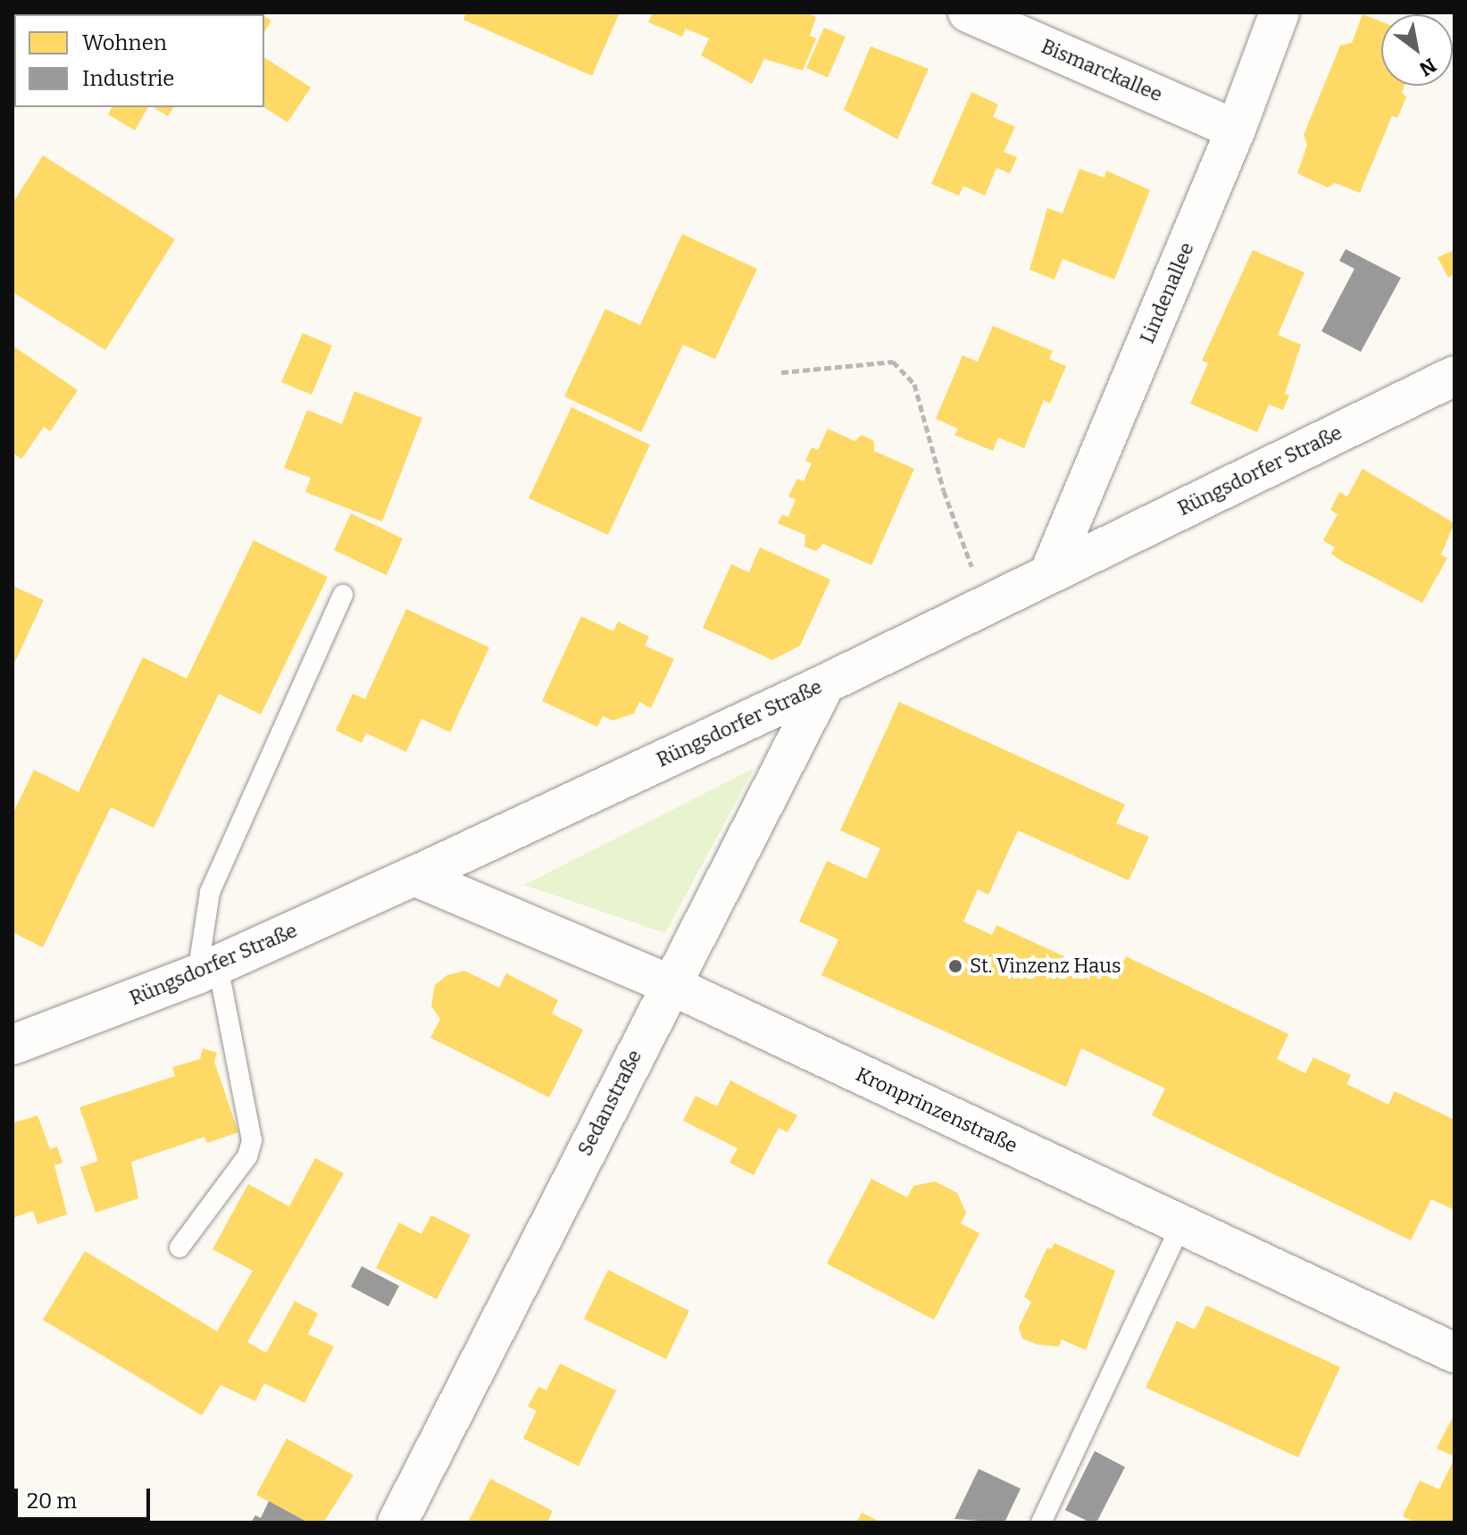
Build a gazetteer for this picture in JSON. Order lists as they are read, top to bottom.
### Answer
{
  "streets": {
    "street": [
      "Bismarckallee",
      "Lindenallee",
      "Rüngsdorfer Straße",
      "Sedanstraße",
      "Kronprinzenstraße"
    ]
  },
  "crossings": [
    ["Bismarckallee", "Lindenallee"],
    ["Lindenallee", "Rüngsdorfer Straße"],
    ["Rüngsdorfer Straße", "Sedanstraße"],
    ["Rüngsdorfer Straße", "Kronprinzenstraße"],
    ["Sedanstraße", "Kronprinzenstraße"]
  ],
  "places": ["St. Vinzenz Haus"],
  "legend": ["Wohnen", "Industrie"],
  "scale_bar": "20 m",
  "north": "bottom right"
}
